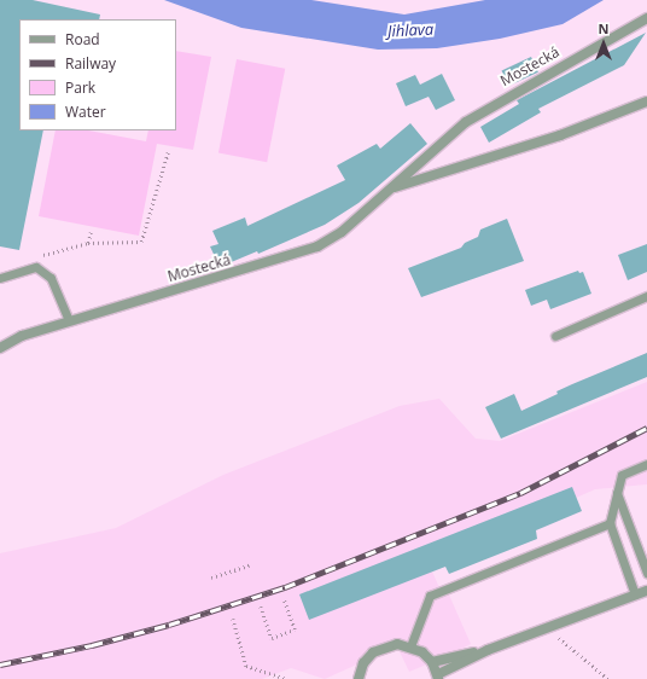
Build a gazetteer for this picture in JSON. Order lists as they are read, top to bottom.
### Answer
{
  "streets": {
    "street": ["Mostecká"]
  },
  "water": ["Jihlava"],
  "legend": [
    "Road",
    "Railway",
    "Park",
    "Water"
  ],
  "north": "top"
}
